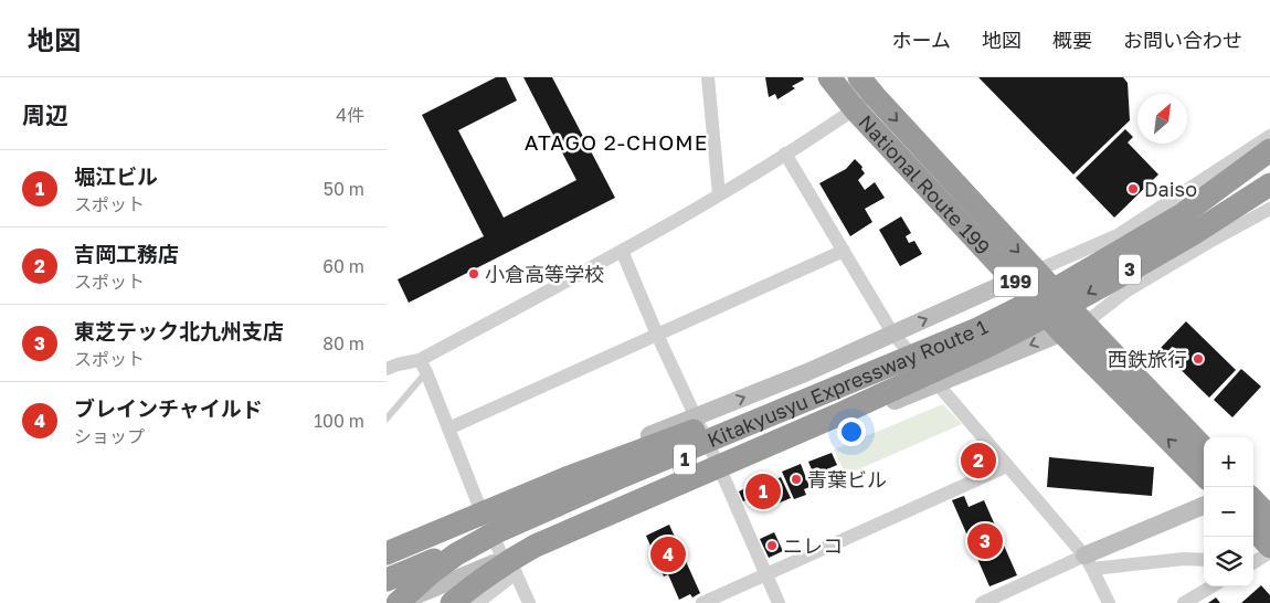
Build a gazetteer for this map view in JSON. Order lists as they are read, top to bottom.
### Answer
{
  "streets": {
    "highway": [
      "National Route 199",
      "3",
      "199",
      "Kitakyusyu Expressway Route 1",
      "1"
    ]
  },
  "crossings": [
    ["3", "Kitakyusyu Expressway Route 1"]
  ],
  "districts": ["ATAGO 2-CHOME"],
  "places": [
    "Daiso",
    "小倉高等学校",
    "西鉄旅行",
    "青葉ビル",
    "ニレコ"
  ],
  "north": "top right",
  "page": {
    "header": "地図",
    "nav": [
      "ホーム",
      "地図",
      "概要",
      "お問い合わせ"
    ],
    "heading": ["周辺", "4件"],
    "list": [
      {
        "mark": "1",
        "name": "堀江ビル",
        "note": "スポット",
        "value": "50 m"
      },
      {
        "mark": "2",
        "name": "吉岡工務店",
        "note": "スポット",
        "value": "60 m"
      },
      {
        "mark": "3",
        "name": "東芝テック北九州支店",
        "note": "スポット",
        "value": "80 m"
      },
      {
        "mark": "4",
        "name": "ブレインチャイルド",
        "note": "ショップ",
        "value": "100 m"
      }
    ],
    "map_buttons": ["+", "−"],
    "pins": [
      "2",
      "1",
      "3",
      "4"
    ]
  }
}
